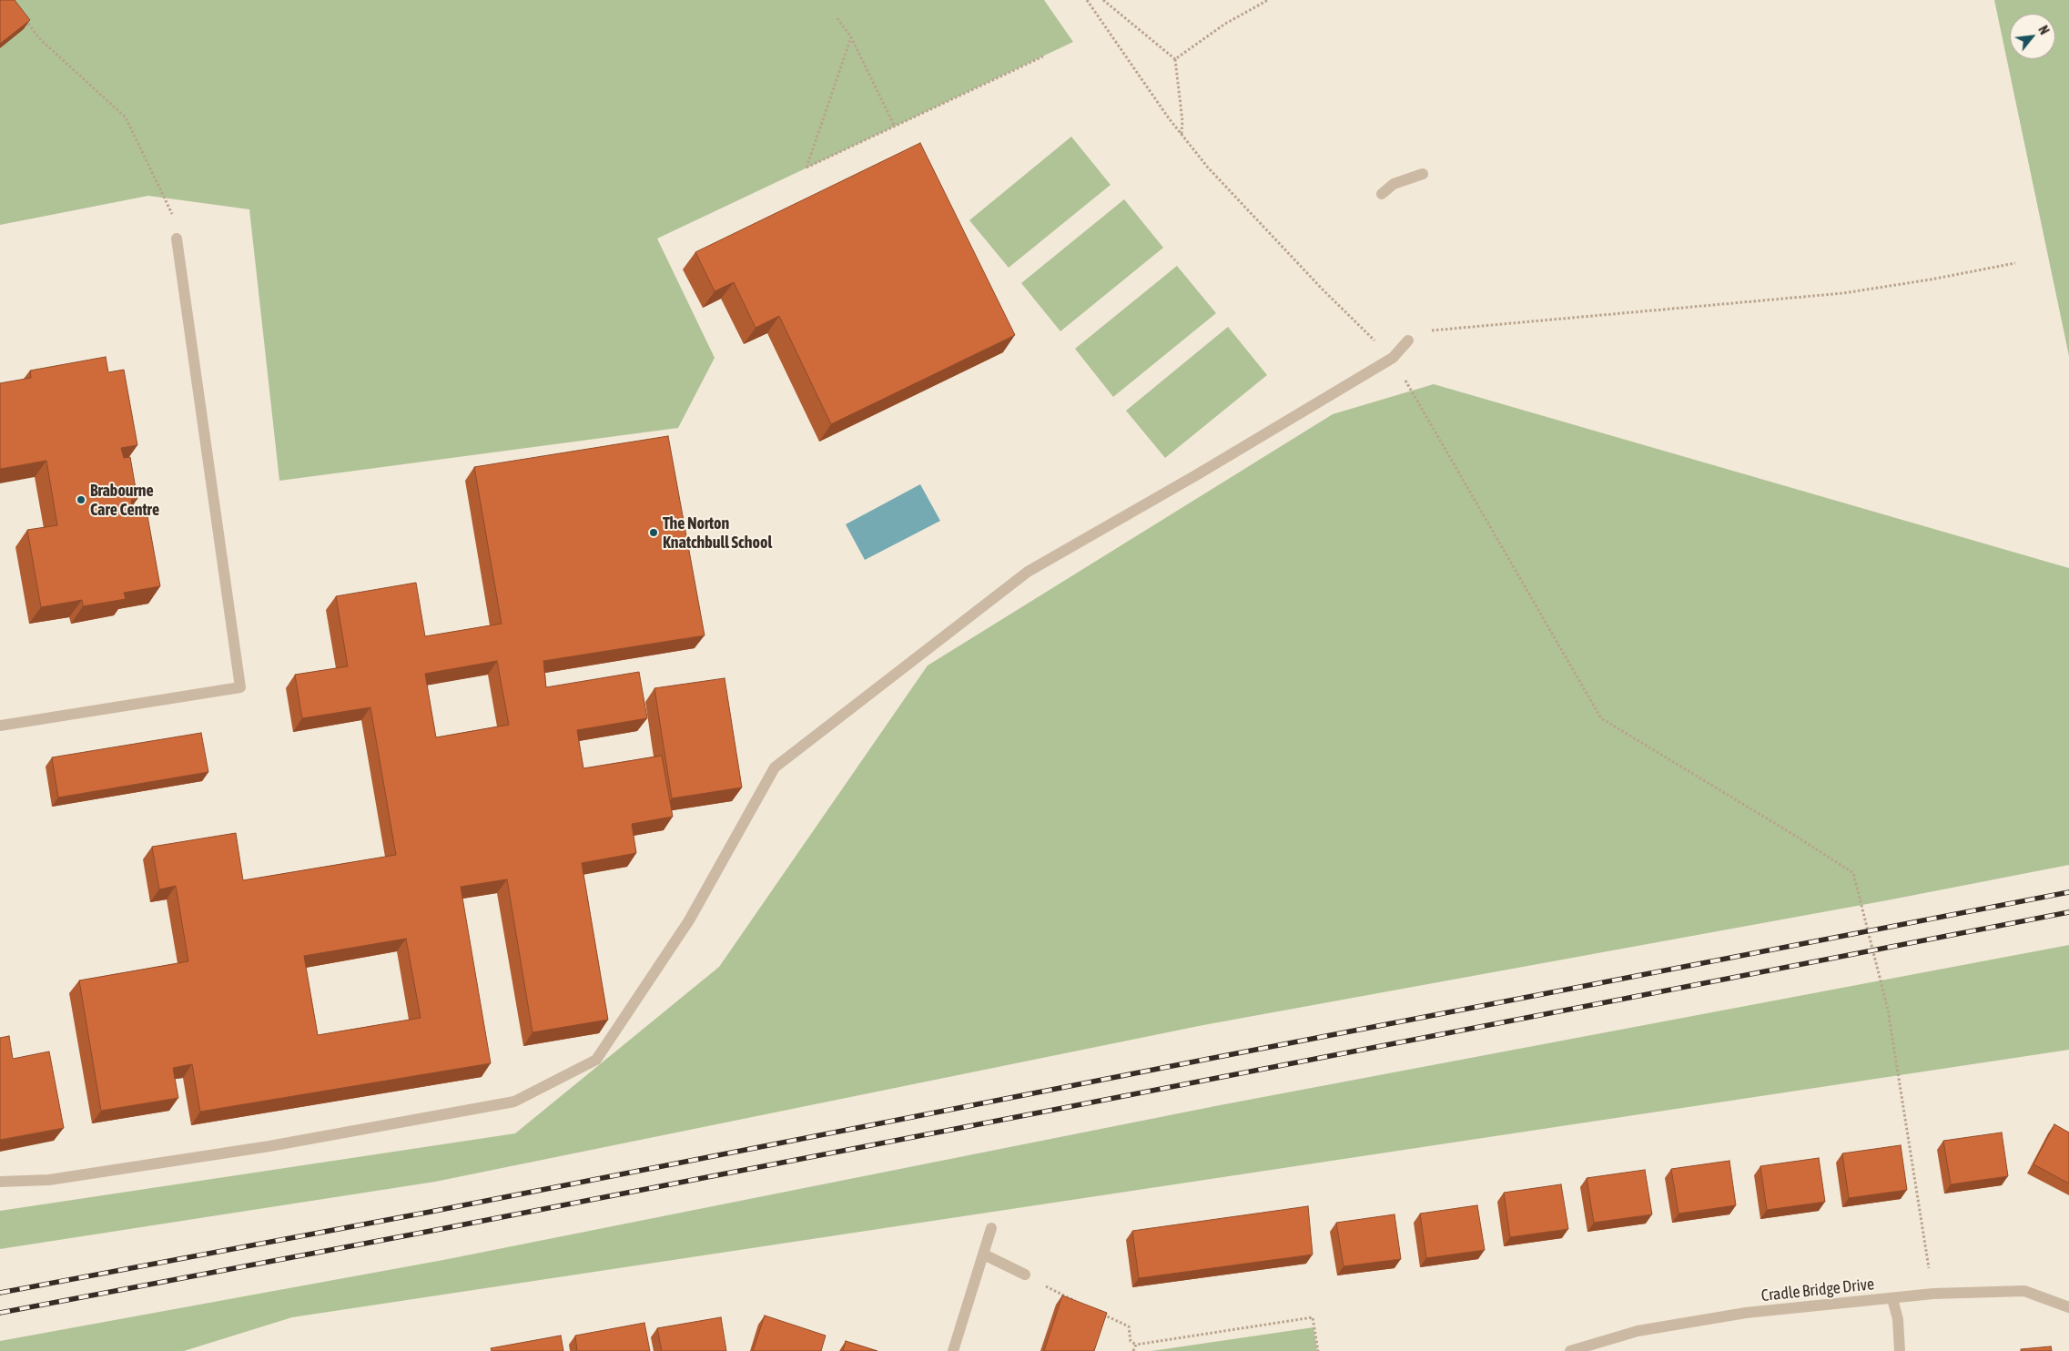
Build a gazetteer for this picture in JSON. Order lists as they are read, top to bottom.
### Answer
{
  "streets": {
    "street": ["Cradle Bridge Drive"]
  },
  "places": ["Brabourne Care Centre", "The Norton Knatchbull School"],
  "north": "top right"
}
